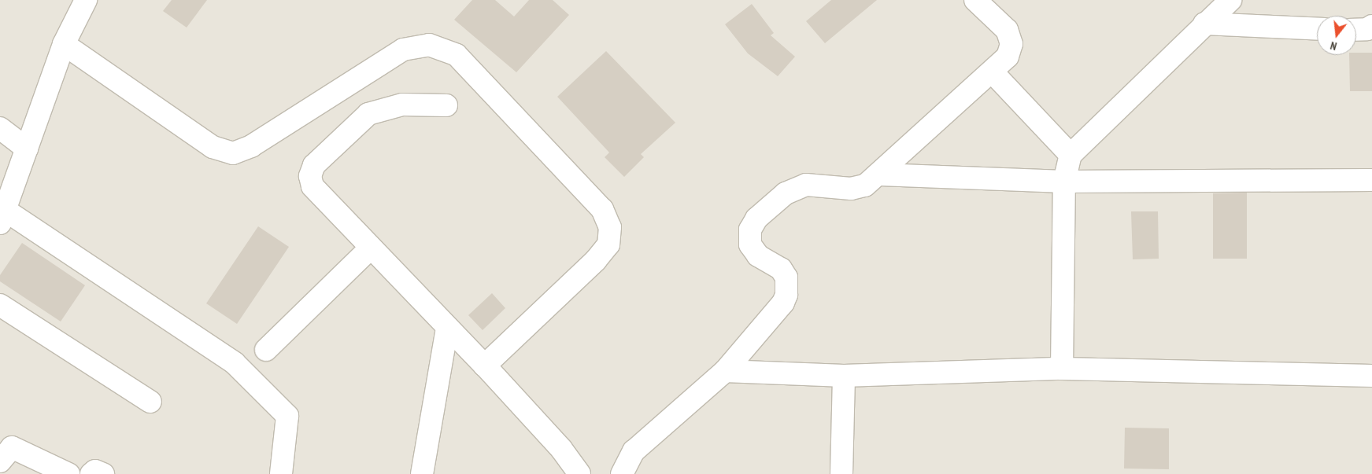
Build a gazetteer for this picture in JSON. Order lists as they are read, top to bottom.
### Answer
{
  "north": "bottom"
}
